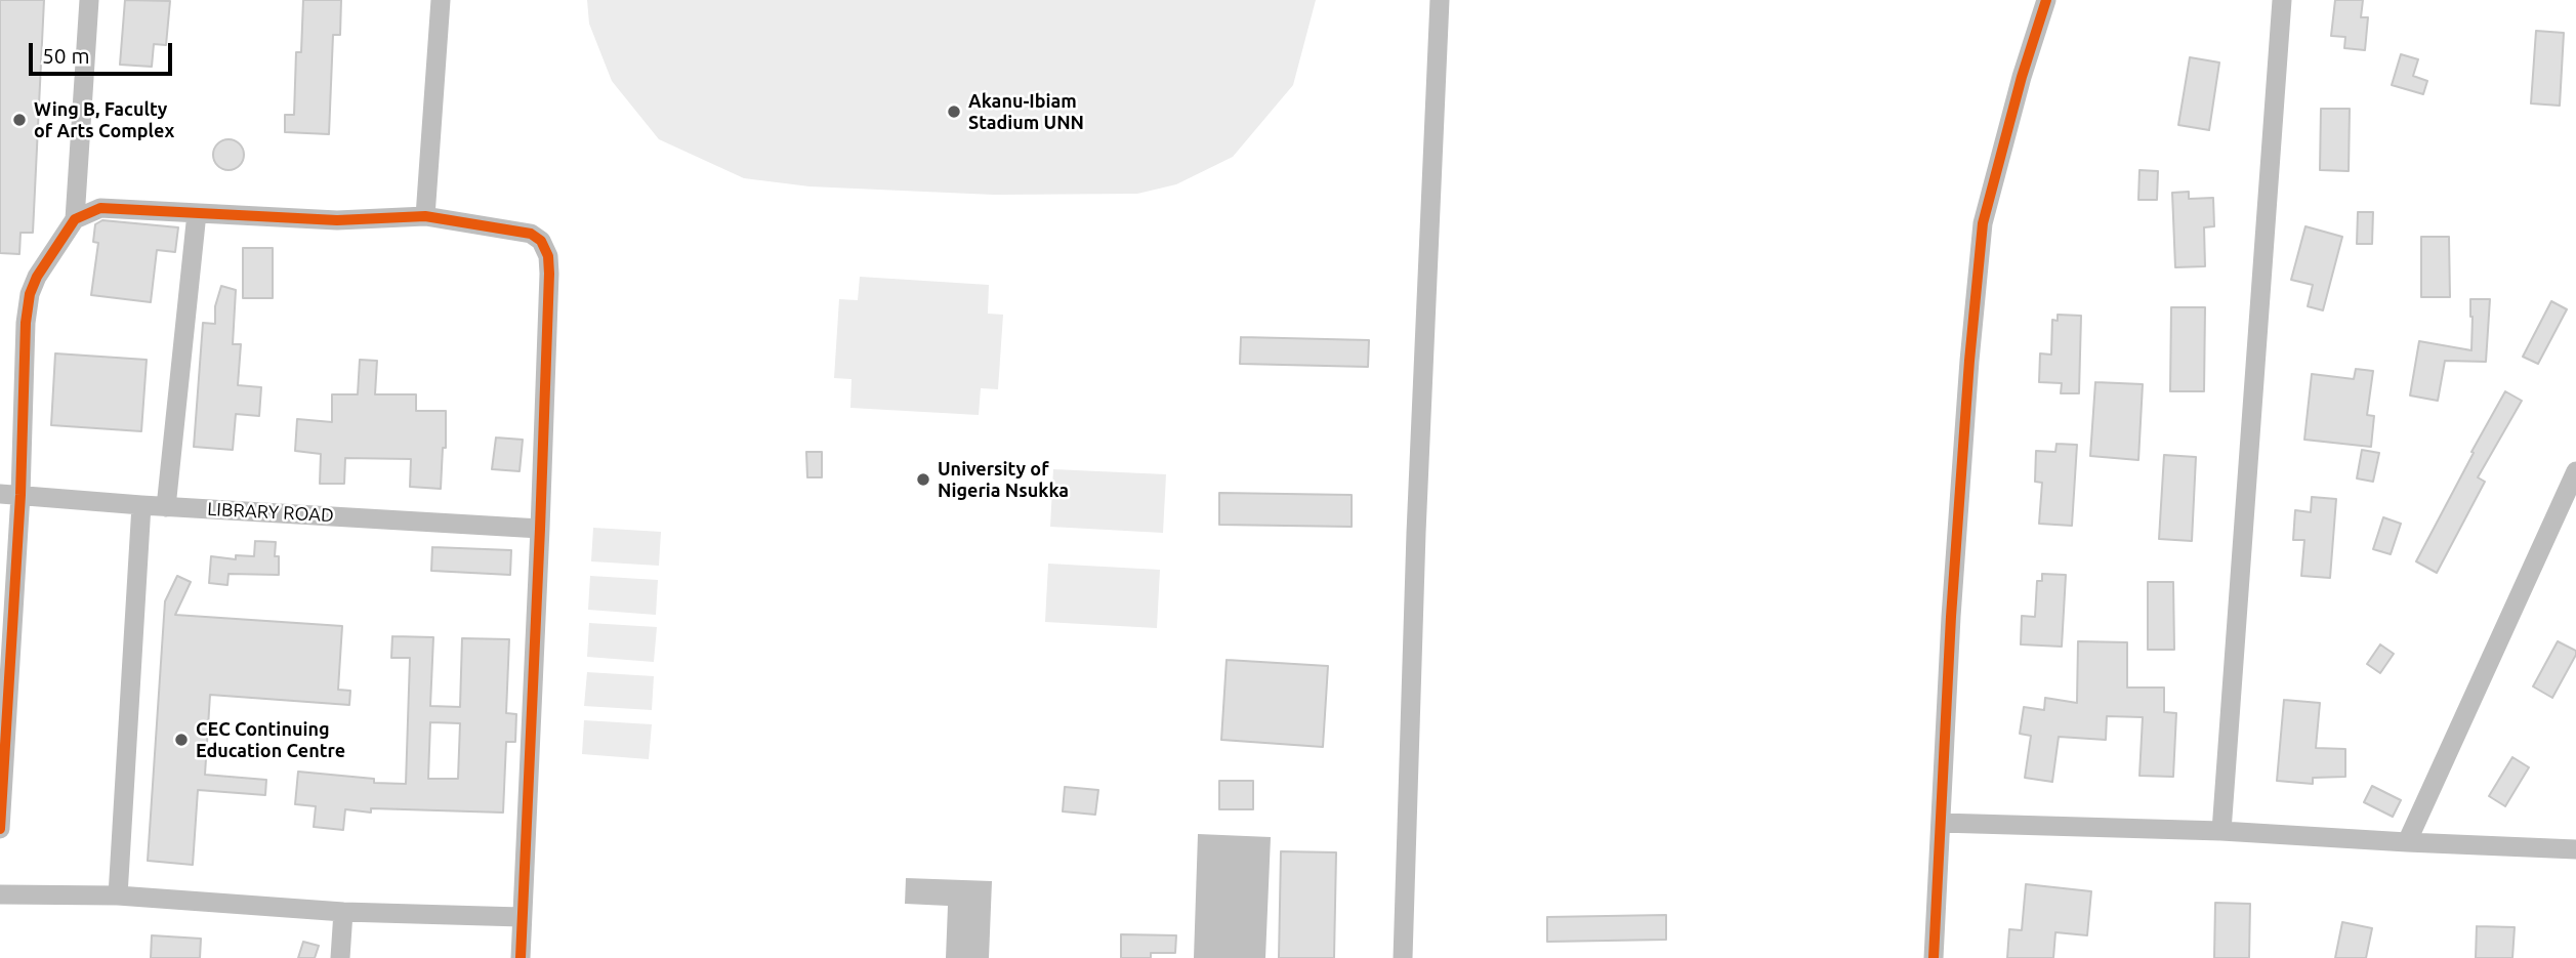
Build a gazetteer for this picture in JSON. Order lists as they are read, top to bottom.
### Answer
{
  "streets": {
    "street": ["LIBRARY ROAD"]
  },
  "places": [
    "Akanu-Ibiam Stadium UNN",
    "Wing B, Faculty of Arts Complex",
    "University of Nigeria Nsukka",
    "CEC Continuing Education Centre"
  ],
  "scale_bar": "50 m"
}
